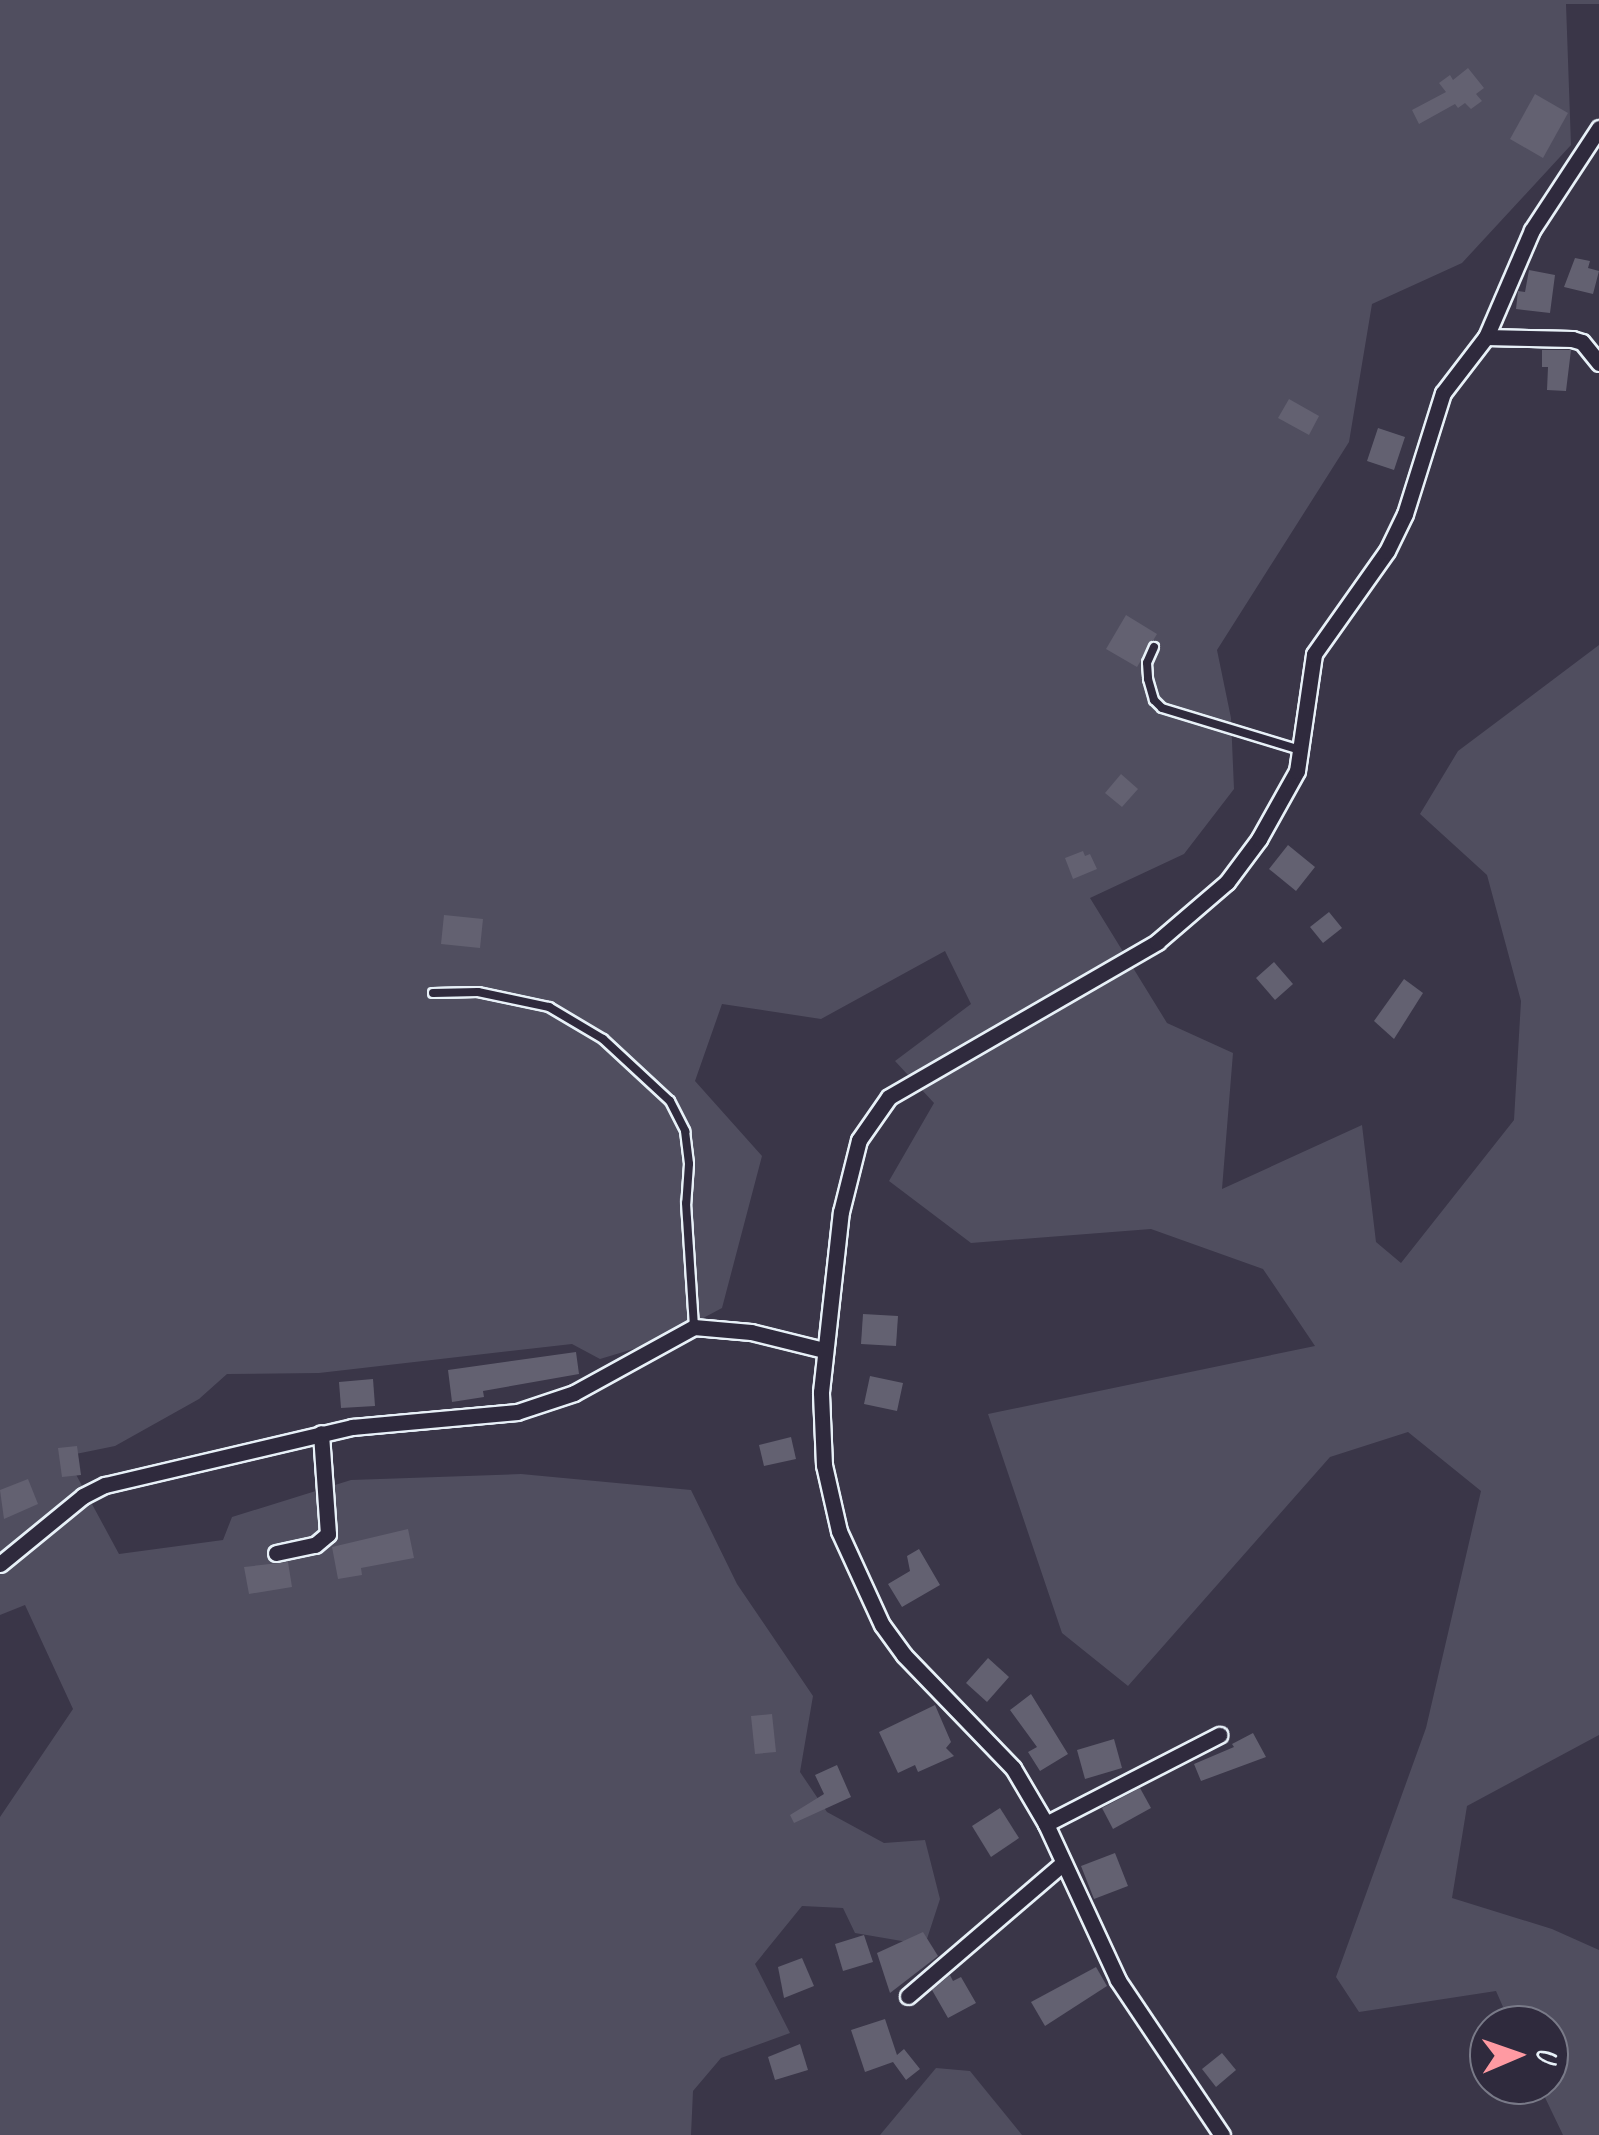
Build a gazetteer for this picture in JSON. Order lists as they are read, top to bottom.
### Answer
{
  "north": "right"
}
